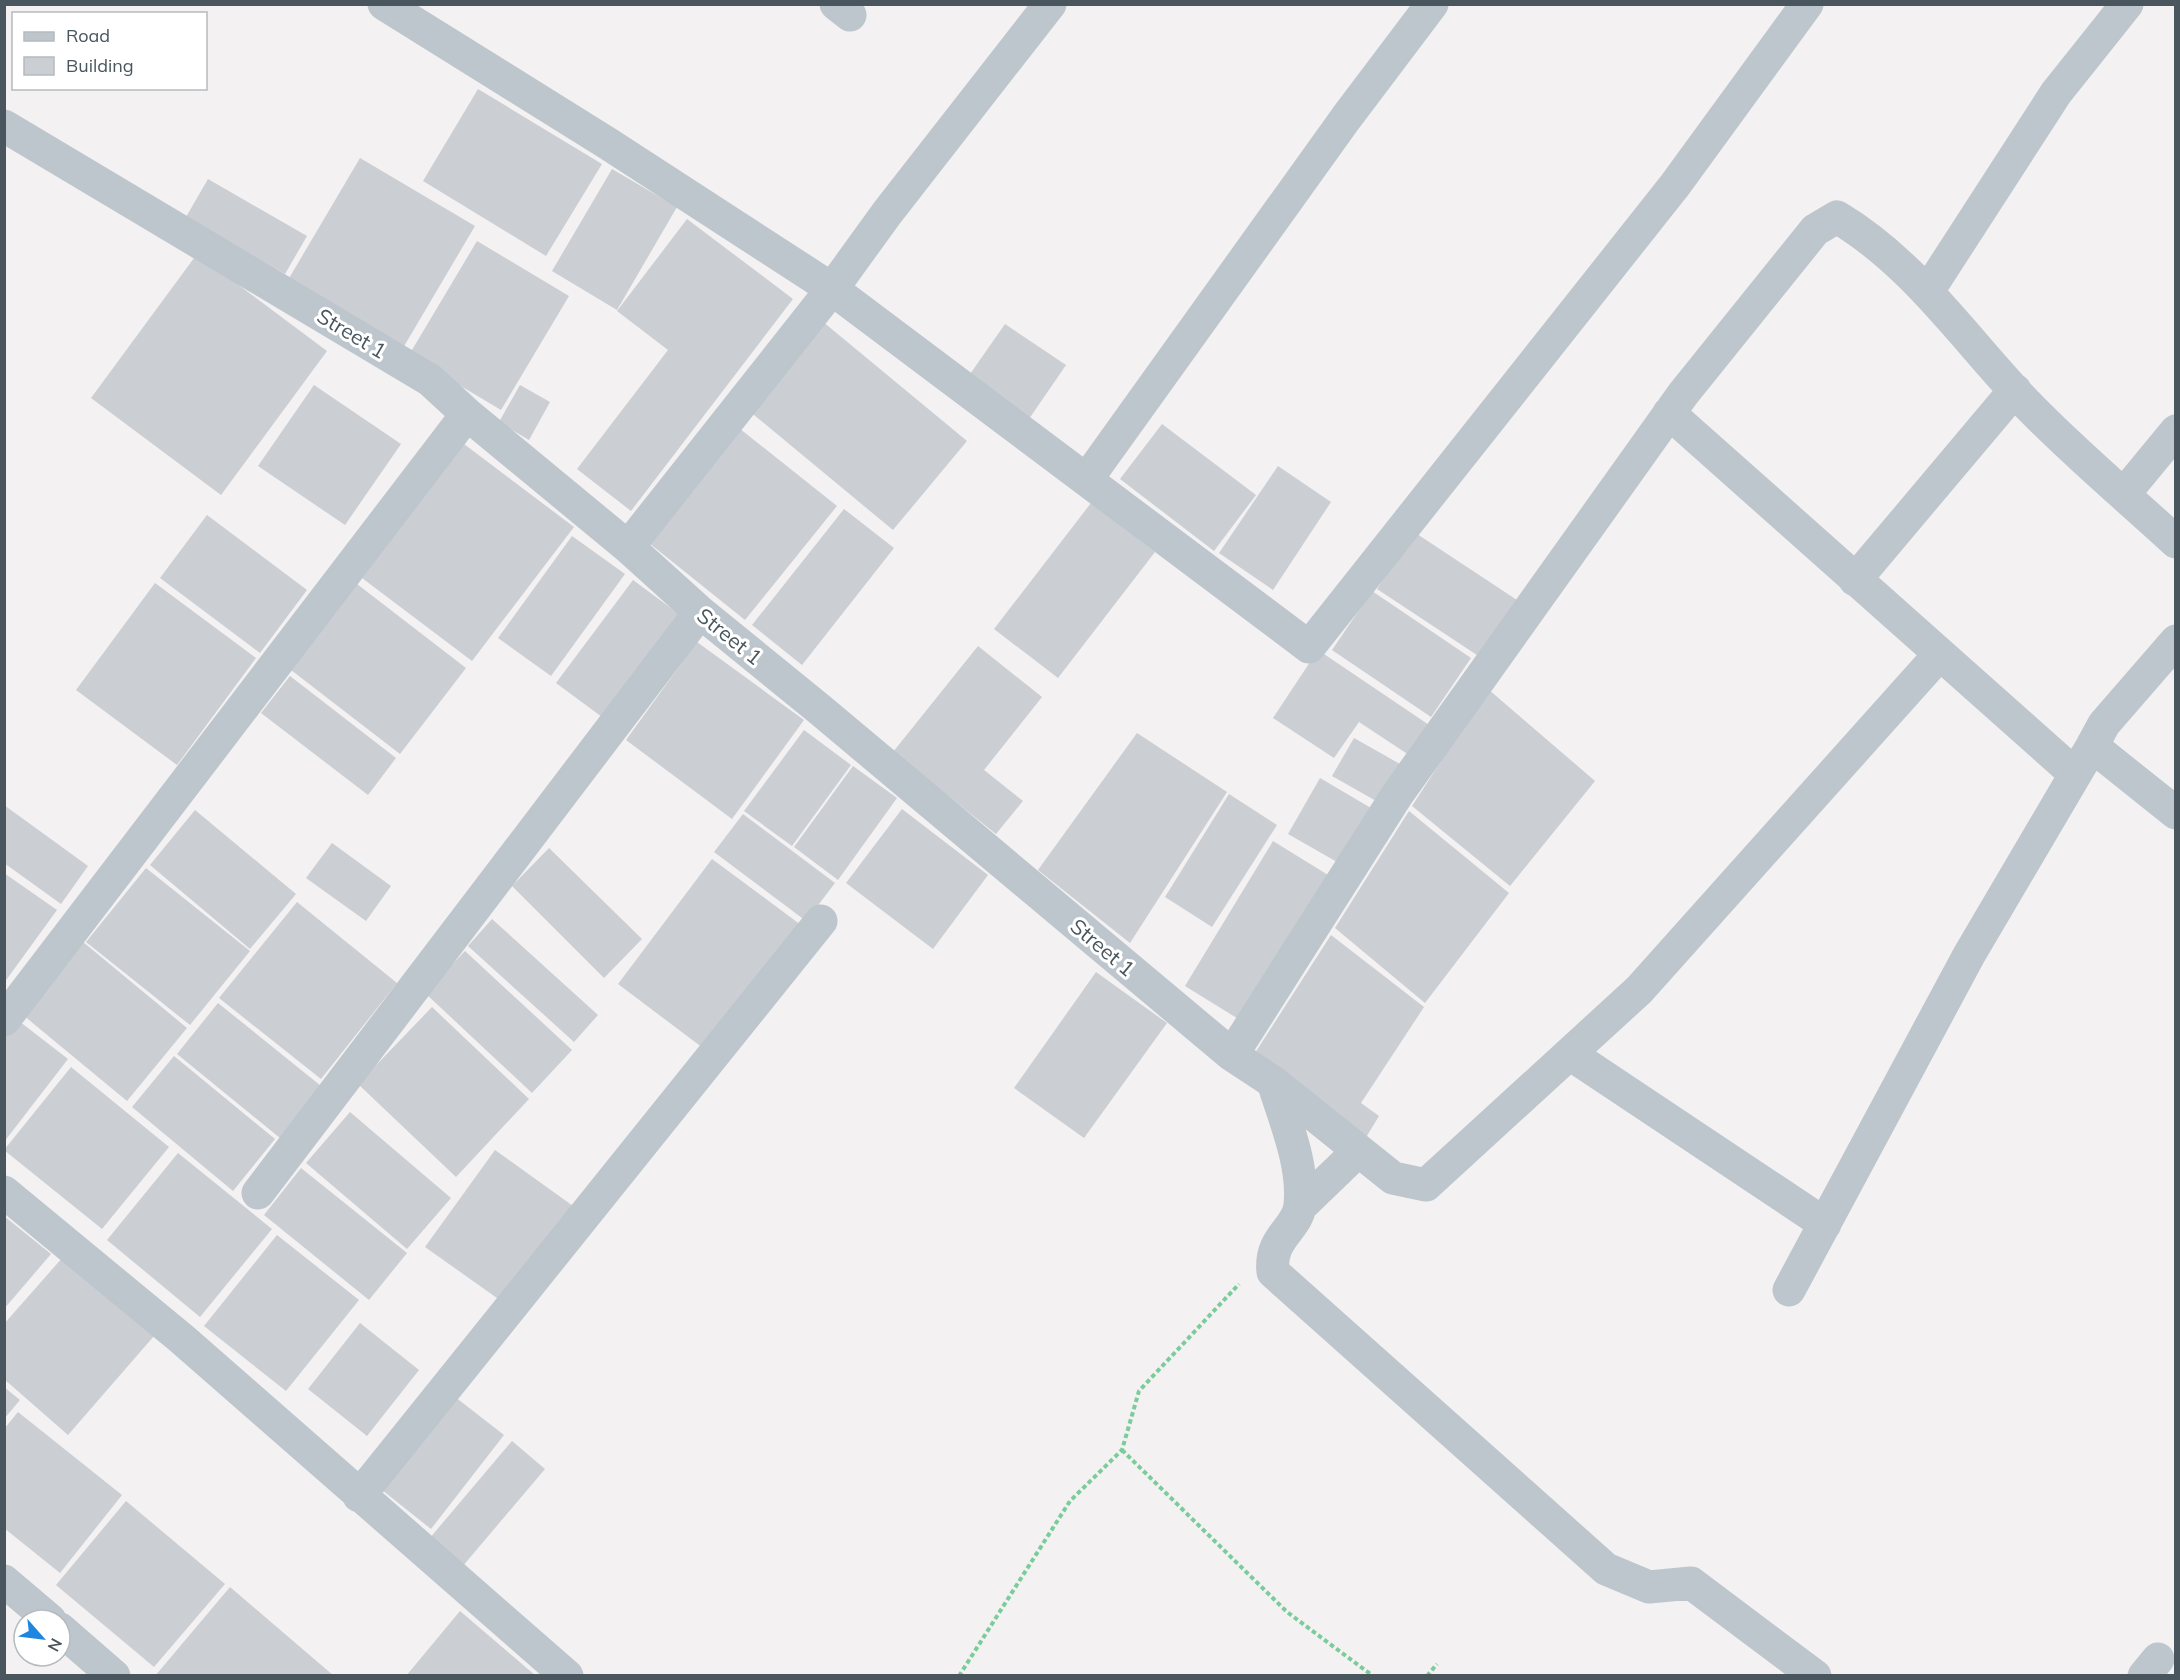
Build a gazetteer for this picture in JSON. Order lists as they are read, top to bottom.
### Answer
{
  "streets": {
    "street": ["Street 1"]
  },
  "legend": ["Road", "Building"],
  "north": "bottom right"
}
